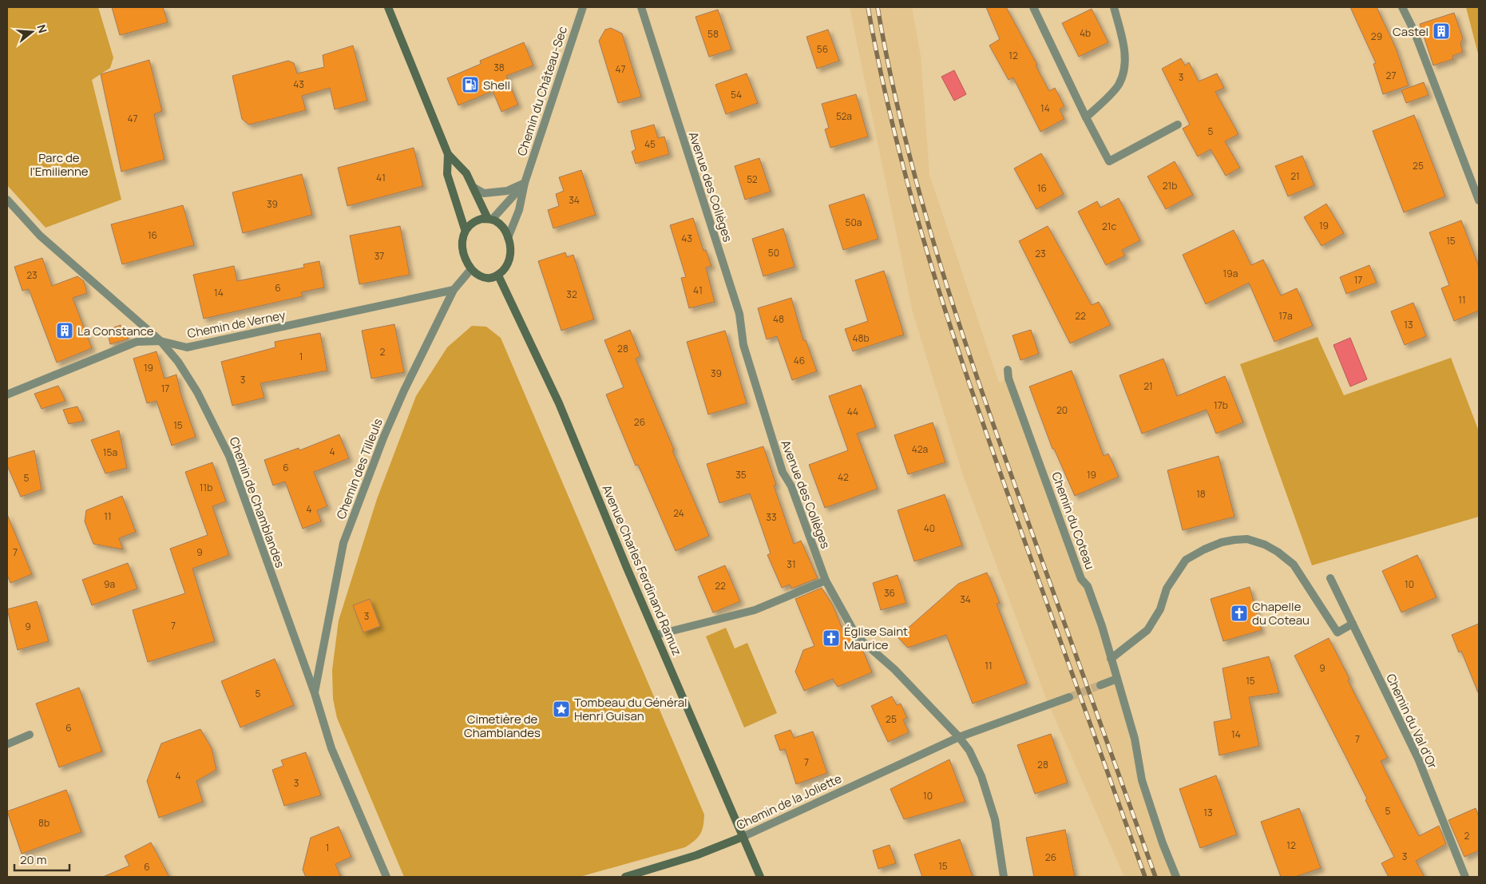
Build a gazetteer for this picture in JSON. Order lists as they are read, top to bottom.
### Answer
{
  "streets": {
    "street": [
      "Chemin du Château-Sec",
      "Avenue des Collèges",
      "Chemin de Verney",
      "Chemin des Tilleuls",
      "Chemin de Chamblandes",
      "Chemin du Coteau",
      "Avenue Charles Ferdinand Ramuz",
      "Chemin du Val d'Or",
      "Chemin de la Joliette"
    ]
  },
  "crossings": [
    ["Chemin du Château-Sec", "Chemin des Tilleuls"],
    ["Chemin du Château-Sec", "Avenue Charles Ferdinand Ramuz"],
    ["Avenue des Collèges", "Chemin de la Joliette"],
    ["Chemin de Verney", "Chemin des Tilleuls"],
    ["Chemin de Verney", "Chemin de Chamblandes"],
    ["Chemin des Tilleuls", "Chemin de Chamblandes"],
    ["Chemin des Tilleuls", "Avenue Charles Ferdinand Ramuz"],
    ["Avenue Charles Ferdinand Ramuz", "Chemin de la Joliette"]
  ],
  "parks": ["Parc de l’Emilienne", "Cimetière de Chamblandes"],
  "places": {
    "building": ["Castel", "La Constance"],
    "fuel station": ["Shell"],
    "church": ["Chapelle du Coteau", "Église Saint Maurice"],
    "place": ["Tombeau du Général Henri Guisan"]
  },
  "house_numbers": [
    "4b",
    "58",
    "29",
    "56",
    "12",
    "38",
    "47",
    "27",
    "3",
    "43",
    "54",
    "14",
    "52a",
    "47",
    "5",
    "45",
    "25",
    "21",
    "41",
    "52",
    "21b",
    "16",
    "34",
    "39",
    "50a",
    "19",
    "21c",
    "16",
    "43",
    "15",
    "50",
    "23",
    "37",
    "19a",
    "23",
    "17",
    "6",
    "41",
    "14",
    "32",
    "11",
    "22",
    "17a",
    "48",
    "13",
    "48b",
    "28",
    "2",
    "1",
    "46",
    "19",
    "39",
    "3",
    "21",
    "17",
    "17b",
    "20",
    "44",
    "26",
    "15",
    "42a",
    "4",
    "15a",
    "6",
    "35",
    "19",
    "42",
    "5",
    "11b",
    "18",
    "4",
    "24",
    "11",
    "33",
    "40",
    "7",
    "9",
    "31",
    "9a",
    "10",
    "22",
    "36",
    "34",
    "3",
    "7",
    "9",
    "11",
    "9",
    "15",
    "5",
    "25",
    "6",
    "14",
    "7",
    "7",
    "28",
    "4",
    "3",
    "10",
    "5",
    "13",
    "8b",
    "2",
    "12",
    "1",
    "3",
    "26",
    "15",
    "6"
  ],
  "scale_bar": "20 m",
  "north": "right"
}
